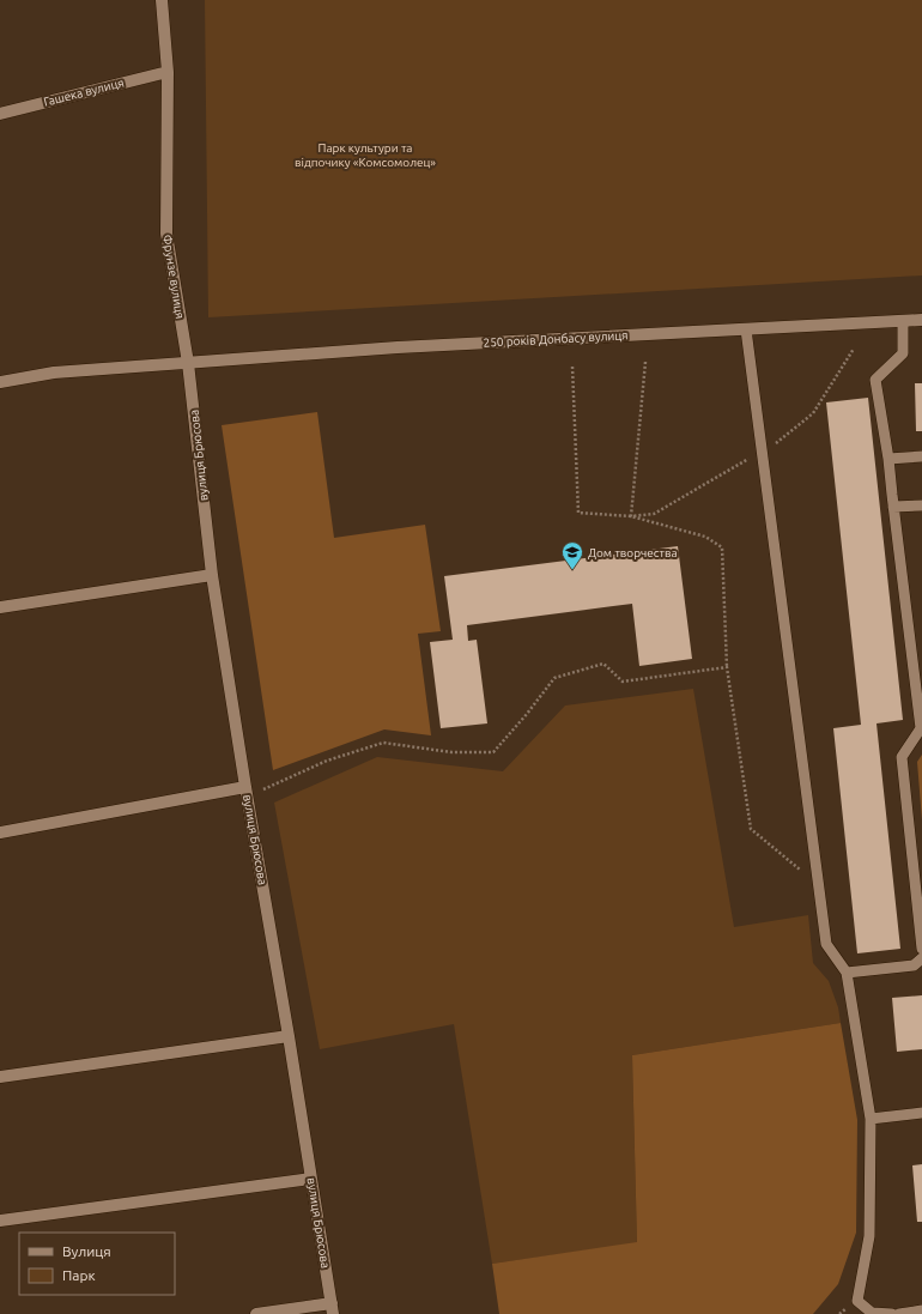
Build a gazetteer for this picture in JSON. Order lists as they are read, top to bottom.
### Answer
{
  "streets": {
    "street": [
      "Гашека вулиця",
      "Фрунзе вулиця",
      "250 років Донбасу вулиця",
      "вулиця Брюсова"
    ]
  },
  "crossings": [
    ["Гашека вулиця", "Фрунзе вулиця"],
    ["Фрунзе вулиця", "250 років Донбасу вулиця"],
    ["Фрунзе вулиця", "вулиця Брюсова"],
    ["250 років Донбасу вулиця", "вулиця Брюсова"]
  ],
  "parks": ["Парк культури та відпочику «Комсомолец»"],
  "places": {
    "school or university": ["Дом творчества"]
  },
  "legend": ["Вулиця", "Парк"]
}
